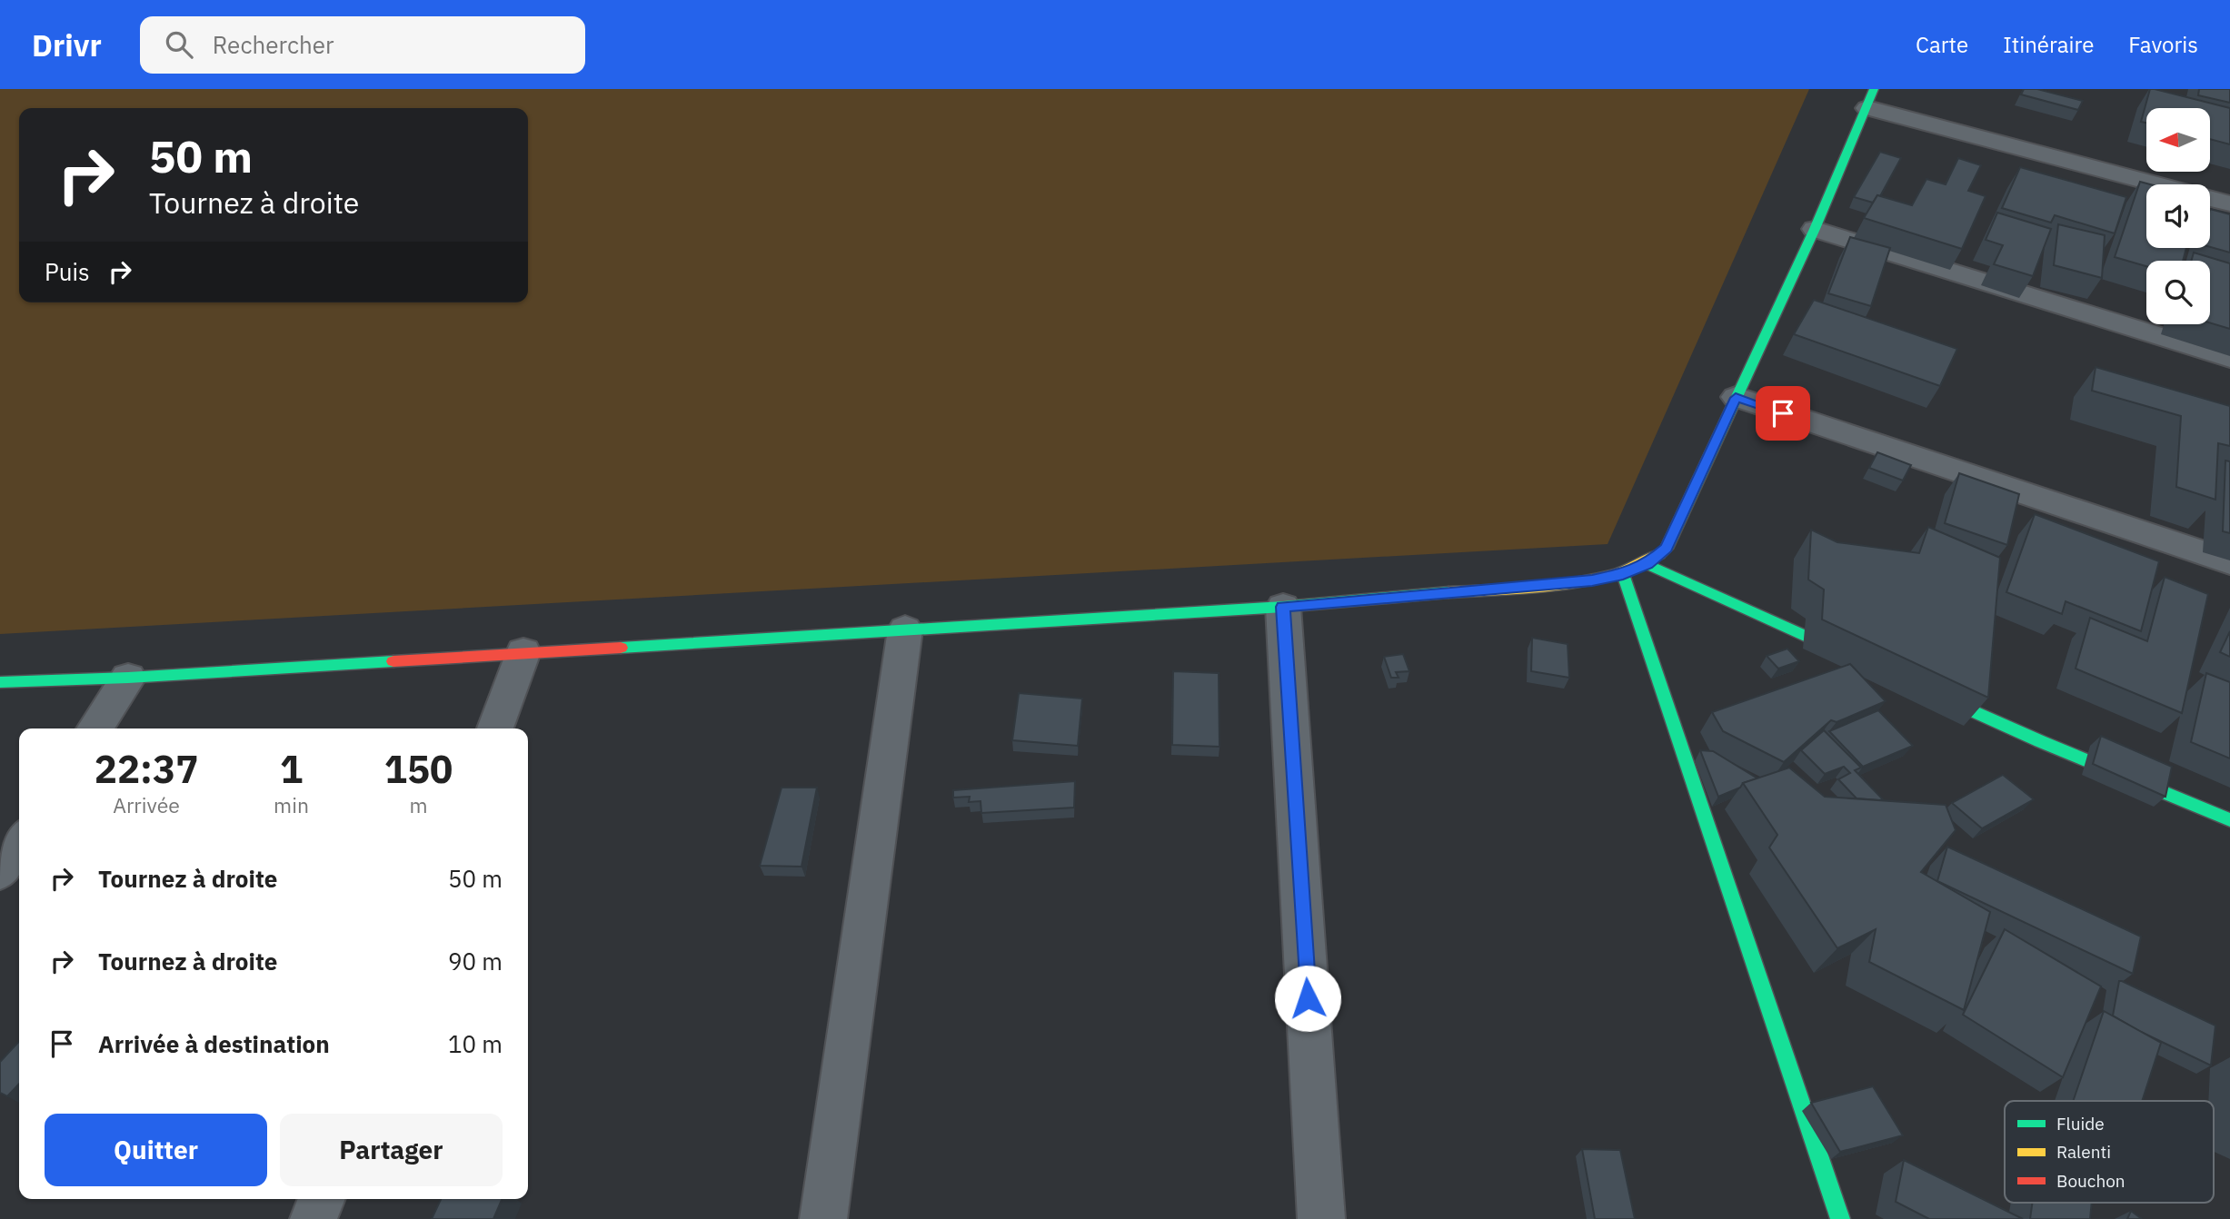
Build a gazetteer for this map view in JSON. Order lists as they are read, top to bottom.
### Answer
{
  "legend": ["Fluide", "Ralenti", "Bouchon"],
  "north": "left",
  "page": {
    "header": "Drivr",
    "search": "Rechercher",
    "nav": ["Carte", "Itinéraire", "Favoris"],
    "turn": ["50 m", "Tournez à droite"],
    "then": "Puis",
    "eta": [
      "22:37",
      "Arrivée",
      "1",
      "min",
      "150",
      "m"
    ],
    "list": [
      {
        "name": "Tournez à droite",
        "value": "50 m"
      },
      {
        "name": "Tournez à droite",
        "value": "90 m"
      },
      {
        "name": "Arrivée à destination",
        "value": "10 m"
      }
    ],
    "buttons": ["Quitter", "Partager"]
  }
}
